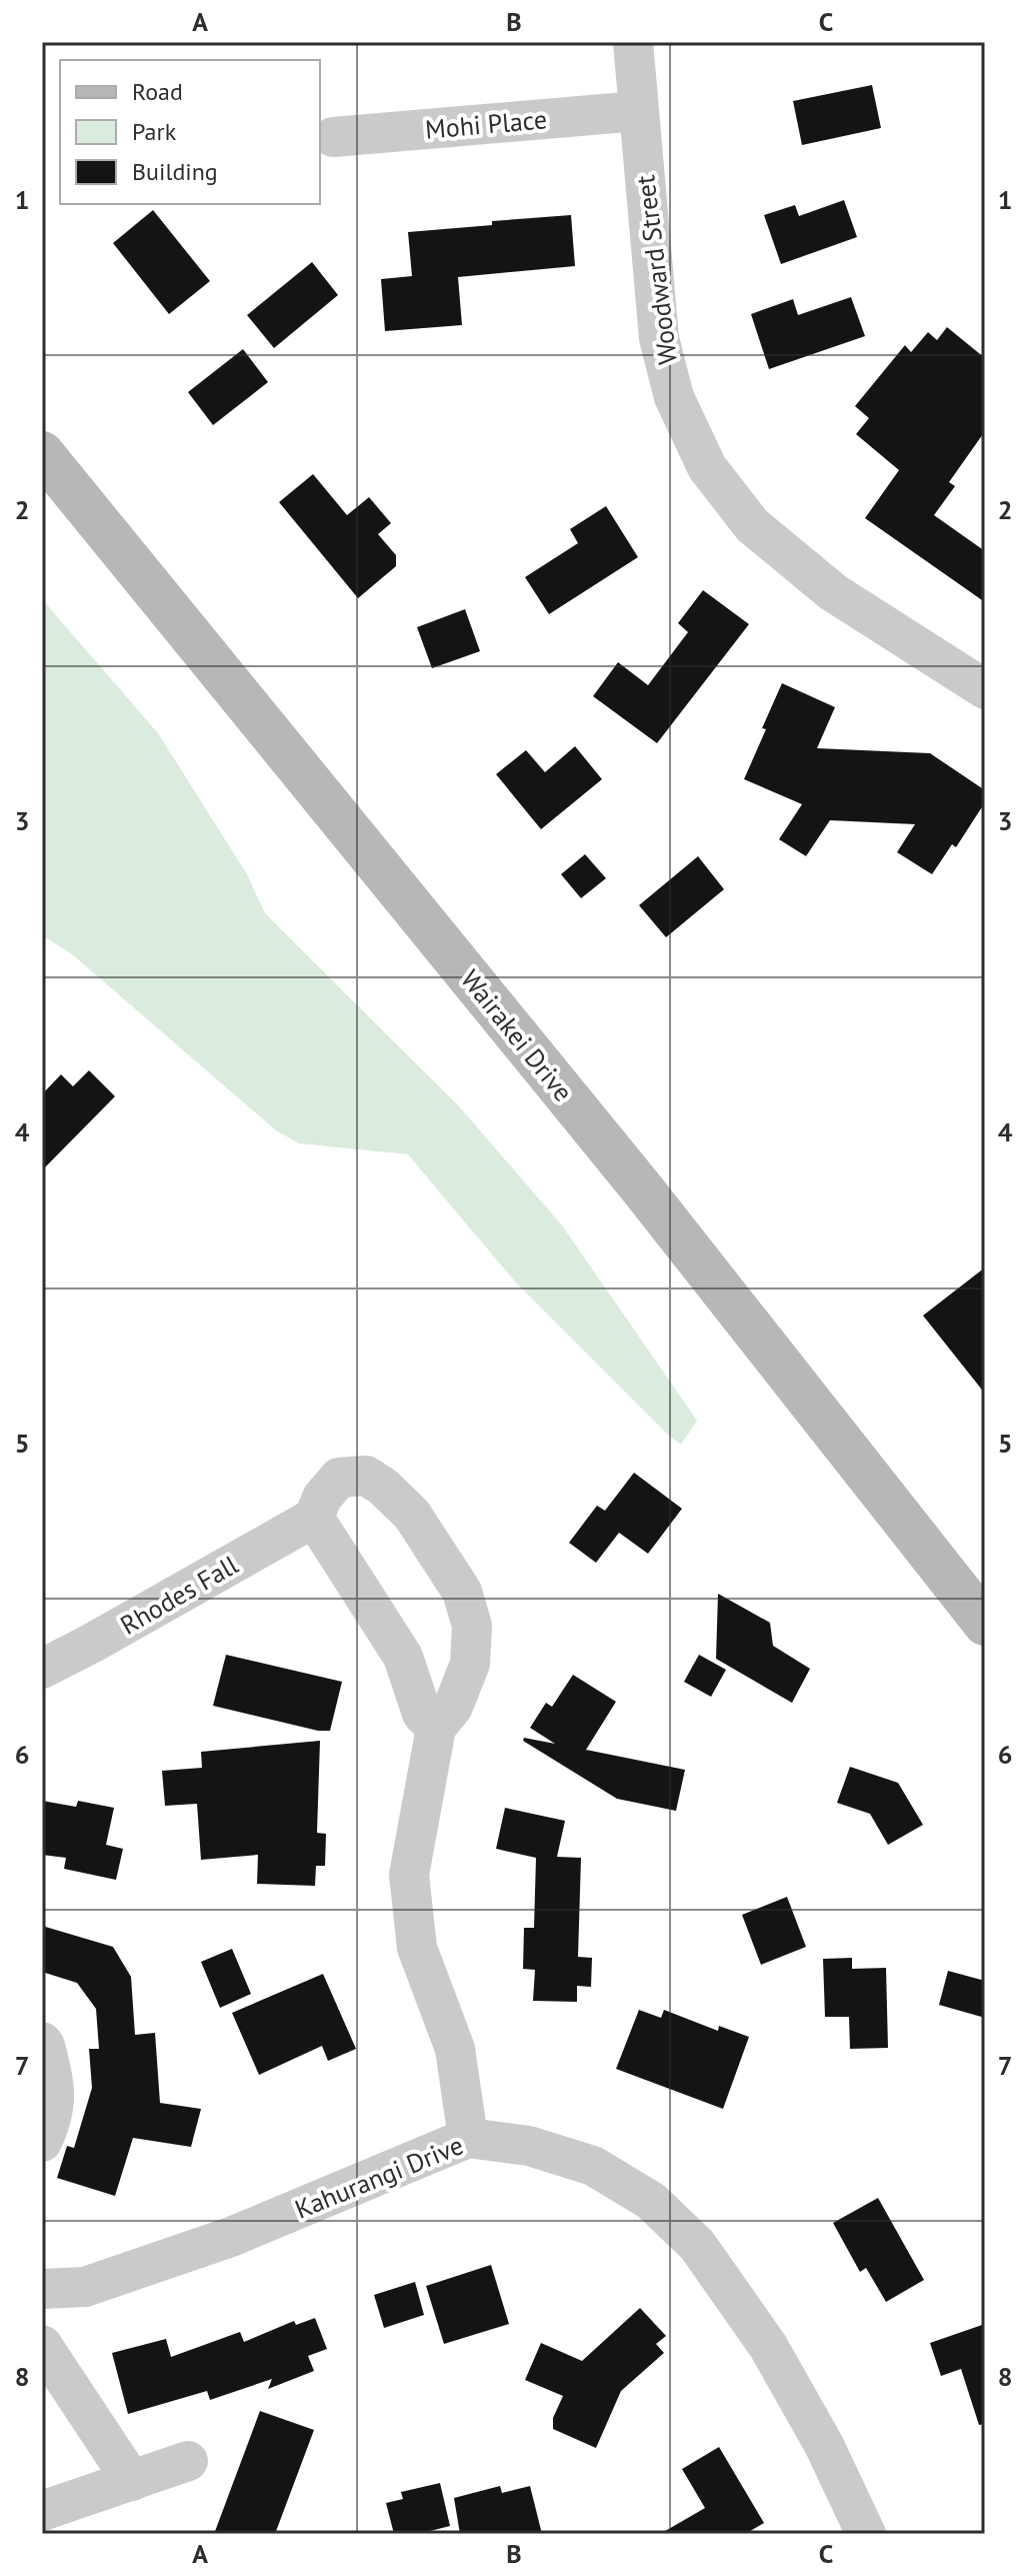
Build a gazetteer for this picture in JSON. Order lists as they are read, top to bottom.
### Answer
{
  "streets": {
    "main road": ["Wairakei Drive"],
    "street": [
      "Mohi Place",
      "Woodward Street",
      "Rhodes Fall",
      "Kahurangi Drive"
    ]
  },
  "crossings": [
    ["Mohi Place", "Woodward Street"]
  ],
  "legend": ["Road", "Park", "Building"],
  "grid": {
    "columns": ["A", "B", "C"],
    "rows": [
      "1",
      "2",
      "3",
      "4",
      "5",
      "6",
      "7",
      "8"
    ]
  }
}
